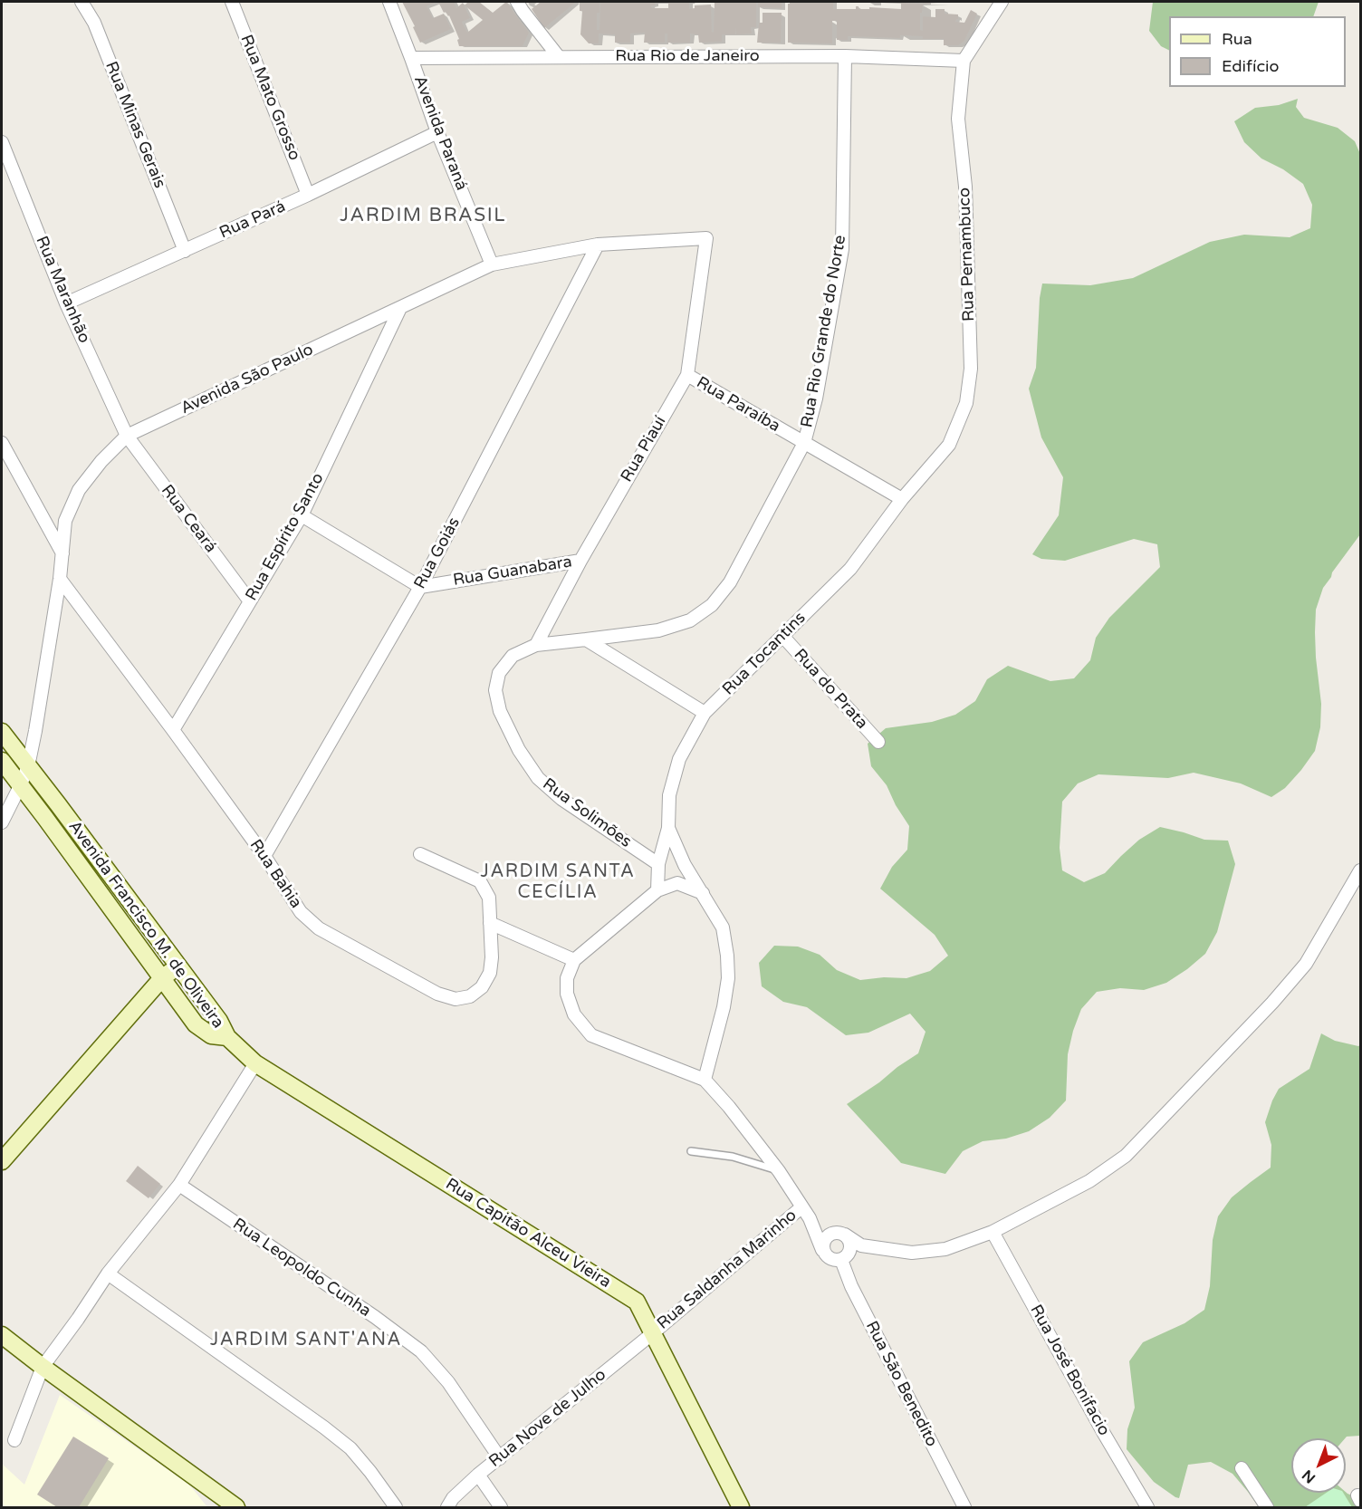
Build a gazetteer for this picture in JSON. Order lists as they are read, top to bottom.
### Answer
{
  "streets": {
    "street": [
      "Rua Rio de Janeiro",
      "Rua Mato Grosso",
      "Rua Minas Gerais",
      "Avenida Paraná",
      "Rua Pará",
      "Rua Pernambuco",
      "Rua Maranhão",
      "Rua Rio Grande do Norte",
      "Avenida São Paulo",
      "Rua Paraíba",
      "Rua Piauí",
      "Rua Ceará",
      "Rua Espírito Santo",
      "Rua Goiás",
      "Rua Guanabara",
      "Rua Tocantins",
      "Rua do Prata",
      "Rua Solimões",
      "Rua Bahia",
      "Avenida Francisco M. de Oliveira",
      "Rua Capitão Alceu Vieira",
      "Rua Leopoldo Cunha",
      "Rua Saldanha Marinho",
      "Rua José Bonifacio",
      "Rua São Benedito",
      "Rua Nove de Julho"
    ]
  },
  "crossings": [
    ["Rua Rio de Janeiro", "Avenida Paraná"],
    ["Rua Rio de Janeiro", "Rua Pernambuco"],
    ["Rua Rio de Janeiro", "Rua Rio Grande do Norte"],
    ["Rua Mato Grosso", "Rua Pará"],
    ["Rua Minas Gerais", "Rua Pará"],
    ["Avenida Paraná", "Rua Pará"],
    ["Avenida Paraná", "Avenida São Paulo"],
    ["Rua Pará", "Rua Maranhão"],
    ["Rua Pernambuco", "Rua Paraíba"],
    ["Rua Pernambuco", "Rua Tocantins"],
    ["Rua Maranhão", "Avenida São Paulo"],
    ["Rua Maranhão", "Rua Ceará"],
    ["Rua Rio Grande do Norte", "Rua Paraíba"],
    ["Rua Rio Grande do Norte", "Rua Solimões"],
    ["Avenida São Paulo", "Rua Piauí"],
    ["Avenida São Paulo", "Rua Ceará"],
    ["Avenida São Paulo", "Rua Espírito Santo"],
    ["Avenida São Paulo", "Rua Goiás"],
    ["Avenida São Paulo", "Rua Bahia"],
    ["Avenida São Paulo", "Avenida Francisco M. de Oliveira"],
    ["Rua Paraíba", "Rua Piauí"],
    ["Rua Paraíba", "Rua Tocantins"],
    ["Rua Piauí", "Rua Guanabara"],
    ["Rua Piauí", "Rua Solimões"],
    ["Rua Ceará", "Rua Espírito Santo"],
    ["Rua Espírito Santo", "Rua Bahia"],
    ["Rua Goiás", "Rua Guanabara"],
    ["Rua Goiás", "Rua Bahia"],
    ["Rua Tocantins", "Rua do Prata"],
    ["Rua Tocantins", "Rua Solimões"],
    ["Avenida Francisco M. de Oliveira", "Rua Capitão Alceu Vieira"],
    ["Rua Capitão Alceu Vieira", "Rua Saldanha Marinho"],
    ["Rua Capitão Alceu Vieira", "Rua Nove de Julho"],
    ["Rua Leopoldo Cunha", "Rua Nove de Julho"],
    ["Rua Saldanha Marinho", "Rua Nove de Julho"]
  ],
  "districts": ["JARDIM BRASIL", "JARDIM SANTA CECÍLIA", "JARDIM SANT'ANA"],
  "legend": ["Rua", "Edifício"],
  "north": "bottom left"
}
